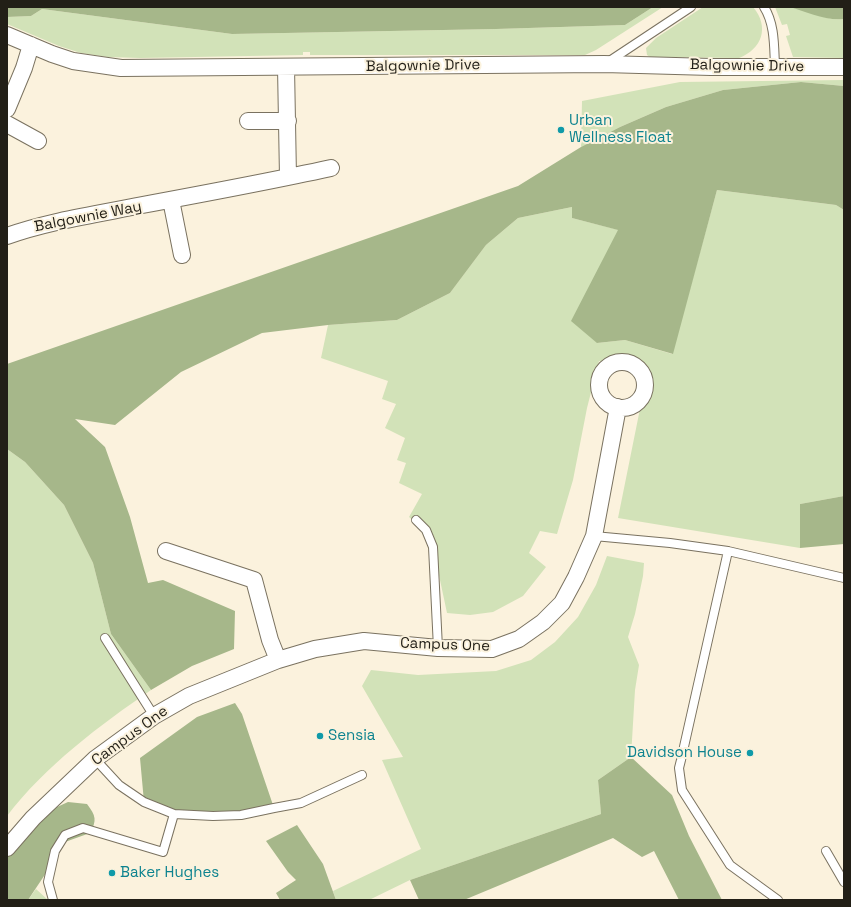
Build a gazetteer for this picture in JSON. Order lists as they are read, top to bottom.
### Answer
{
  "streets": {
    "street": ["Balgownie Drive", "Balgownie Way", "Campus One"]
  },
  "places": [
    "Urban Wellness Float",
    "Sensia",
    "Davidson House",
    "Baker Hughes"
  ]
}
